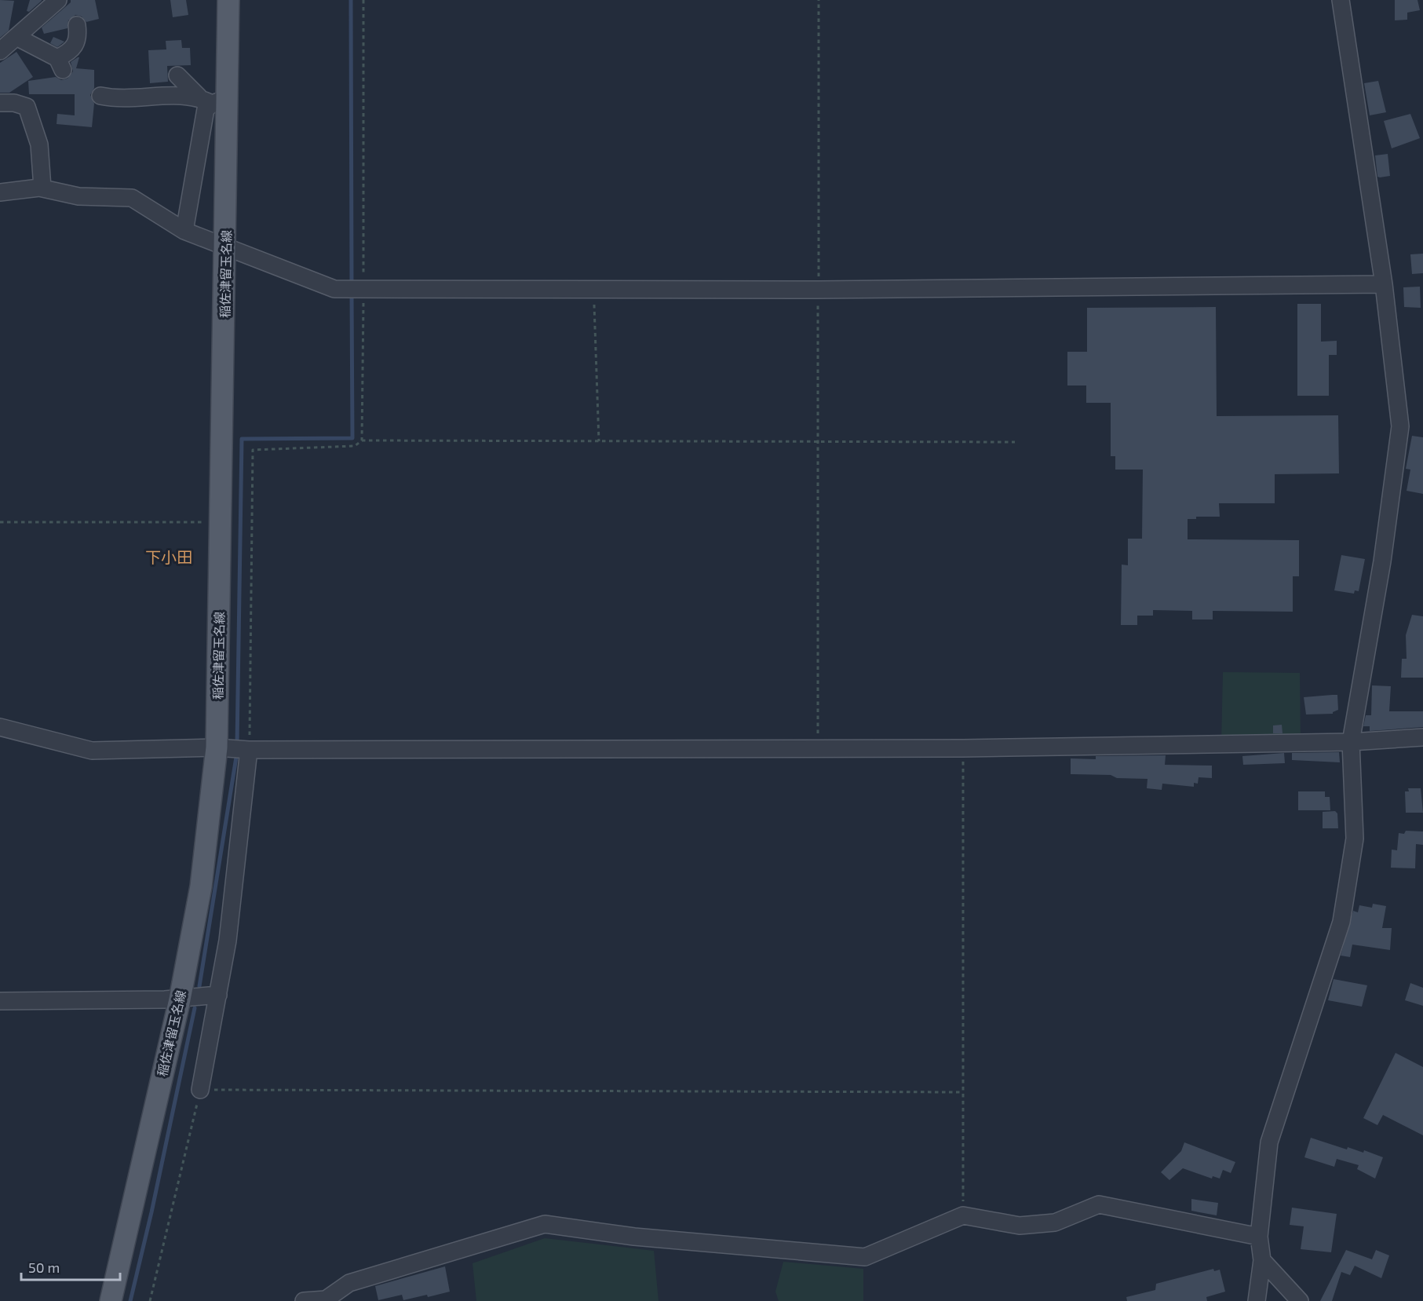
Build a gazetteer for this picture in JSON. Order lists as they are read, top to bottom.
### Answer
{
  "streets": {
    "main road": ["稲佐津留玉名線"]
  },
  "districts": ["下小田"],
  "scale_bar": "50 m"
}
